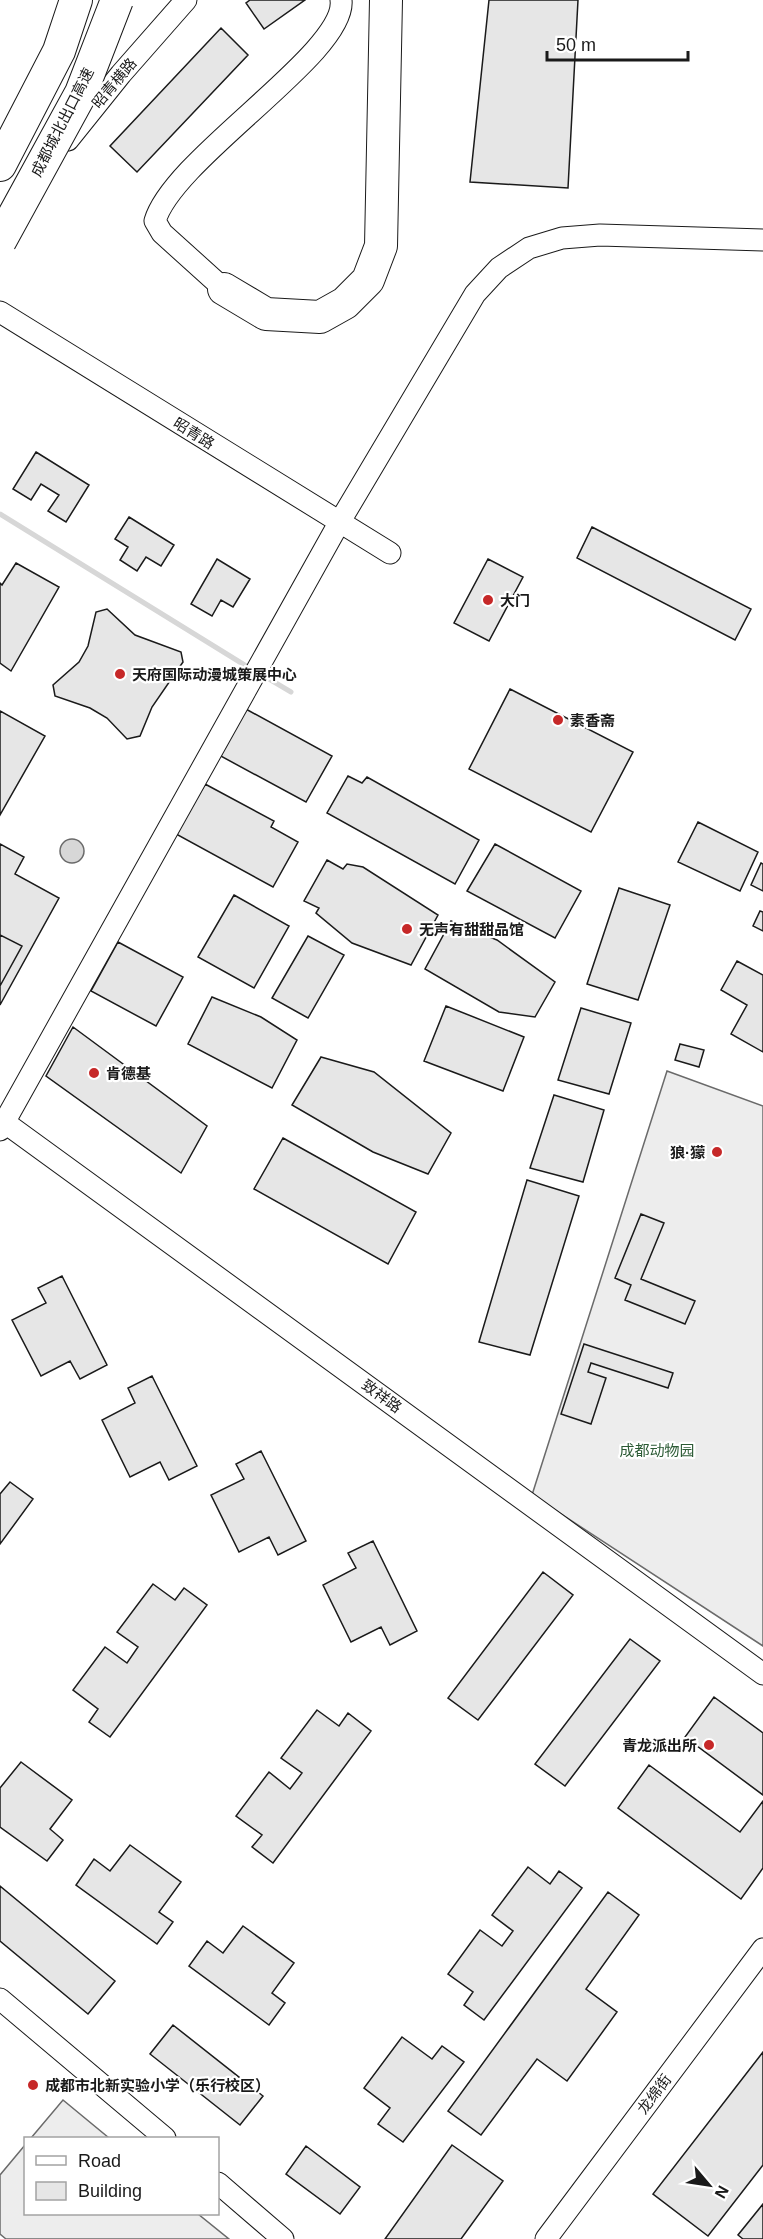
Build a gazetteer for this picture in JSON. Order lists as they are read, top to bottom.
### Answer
{
  "streets": {
    "highway": ["成都城北出口高速"],
    "street": [
      "昭青横路",
      "昭青路",
      "致祥路",
      "龙绵街"
    ]
  },
  "parks": ["成都动物园"],
  "places": [
    "大门",
    "天府国际动漫城策展中心",
    "素香斋",
    "无声有甜甜品馆",
    "肯德基",
    "狼·獴",
    "青龙派出所",
    "成都市北新实验小学（乐行校区）"
  ],
  "legend": ["Road", "Building"],
  "scale_bar": "50 m",
  "north": "bottom right"
}
